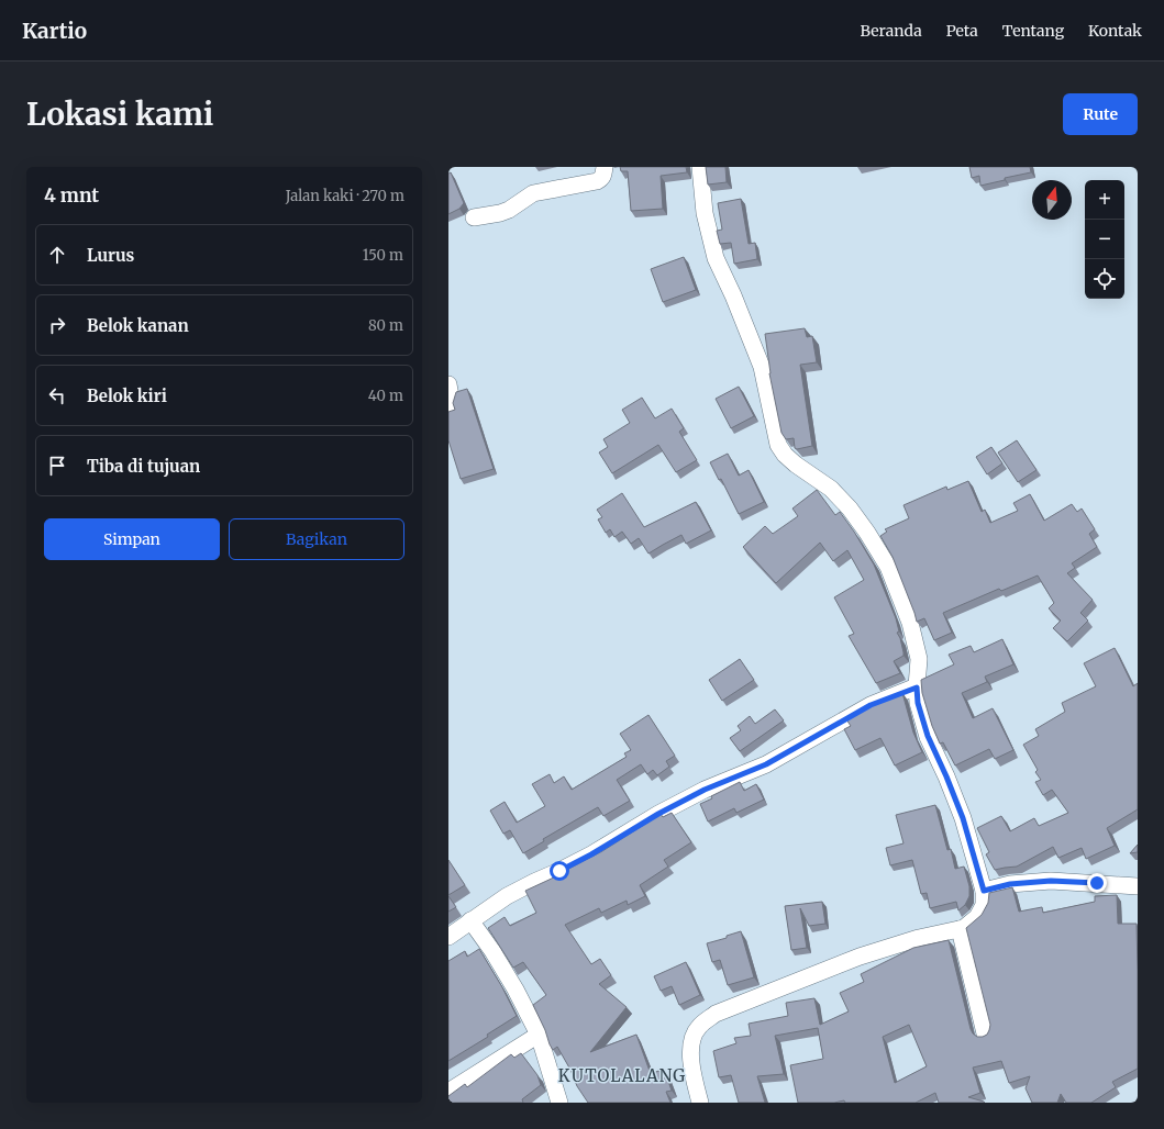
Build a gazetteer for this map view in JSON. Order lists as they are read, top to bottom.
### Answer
{
  "districts": ["KUTOLALANG"],
  "north": "top",
  "page": {
    "header": "Kartio",
    "nav": [
      "Beranda",
      "Peta",
      "Tentang",
      "Kontak"
    ],
    "buttons": [
      "Rute",
      ["Simpan", "Bagikan"]
    ],
    "title": "Lokasi kami",
    "heading": ["4 mnt", "Jalan kaki · 270 m"],
    "map_buttons": ["+", "−"],
    "list": [
      ["Lurus", "150 m"],
      ["Belok kanan", "80 m"],
      ["Belok kiri", "40 m"],
      "Tiba di tujuan"
    ]
  }
}
